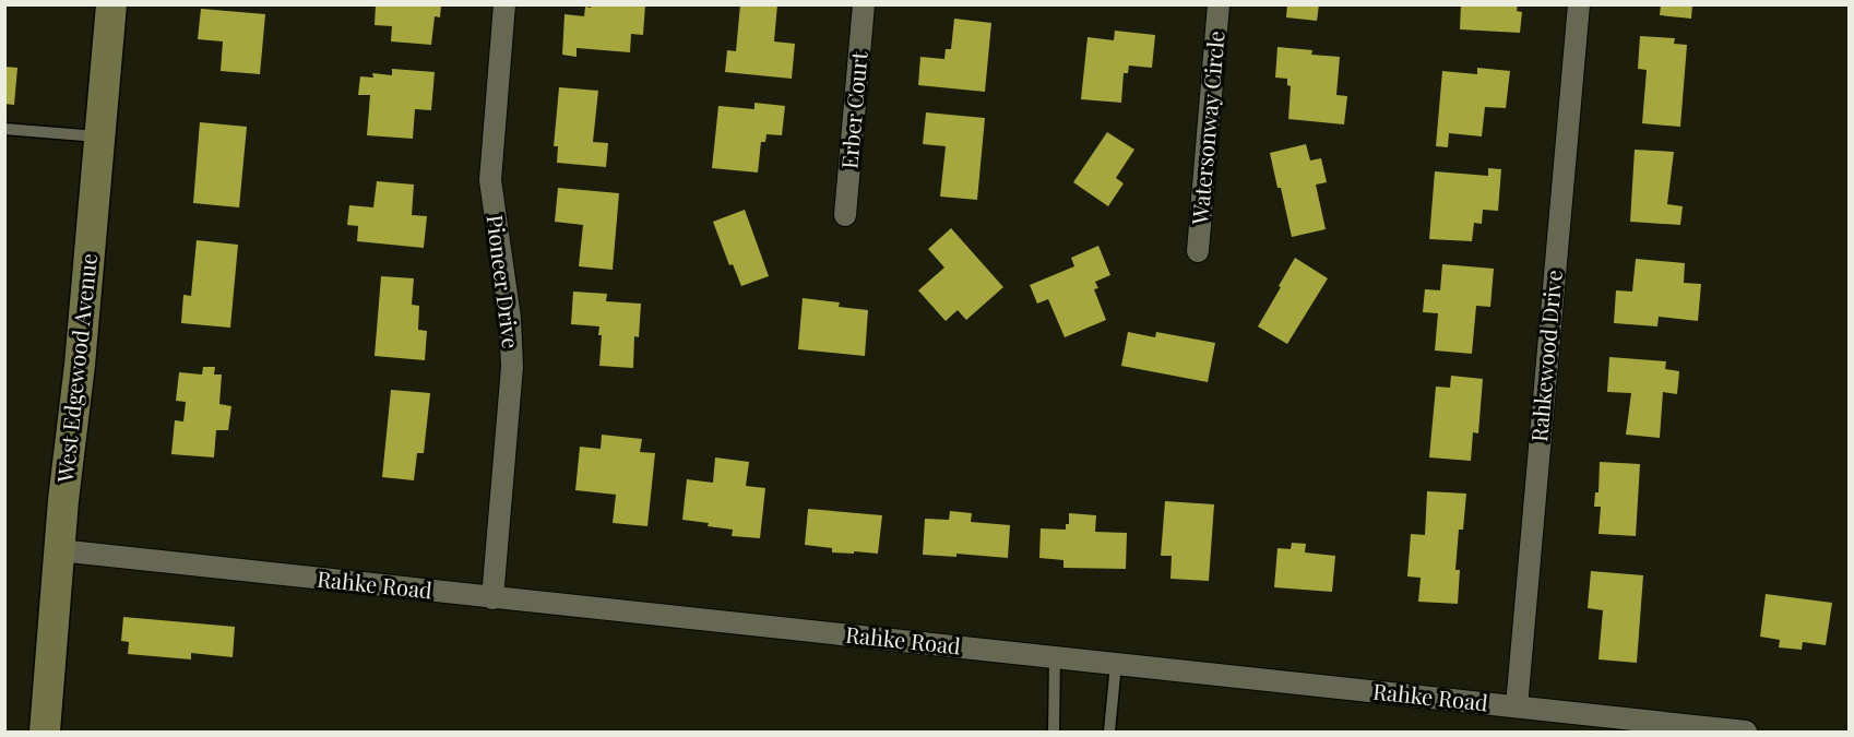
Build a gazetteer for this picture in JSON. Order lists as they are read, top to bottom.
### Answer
{
  "streets": {
    "main road": ["West Edgewood Avenue"],
    "street": [
      "Erber Court",
      "Watersonway Circle",
      "Pioneer Drive",
      "Rahkewood Drive",
      "Rahke Road"
    ]
  },
  "crossings": [
    ["Pioneer Drive", "Rahke Road"],
    ["Rahkewood Drive", "Rahke Road"],
    ["West Edgewood Avenue", "Rahke Road"]
  ]
}
